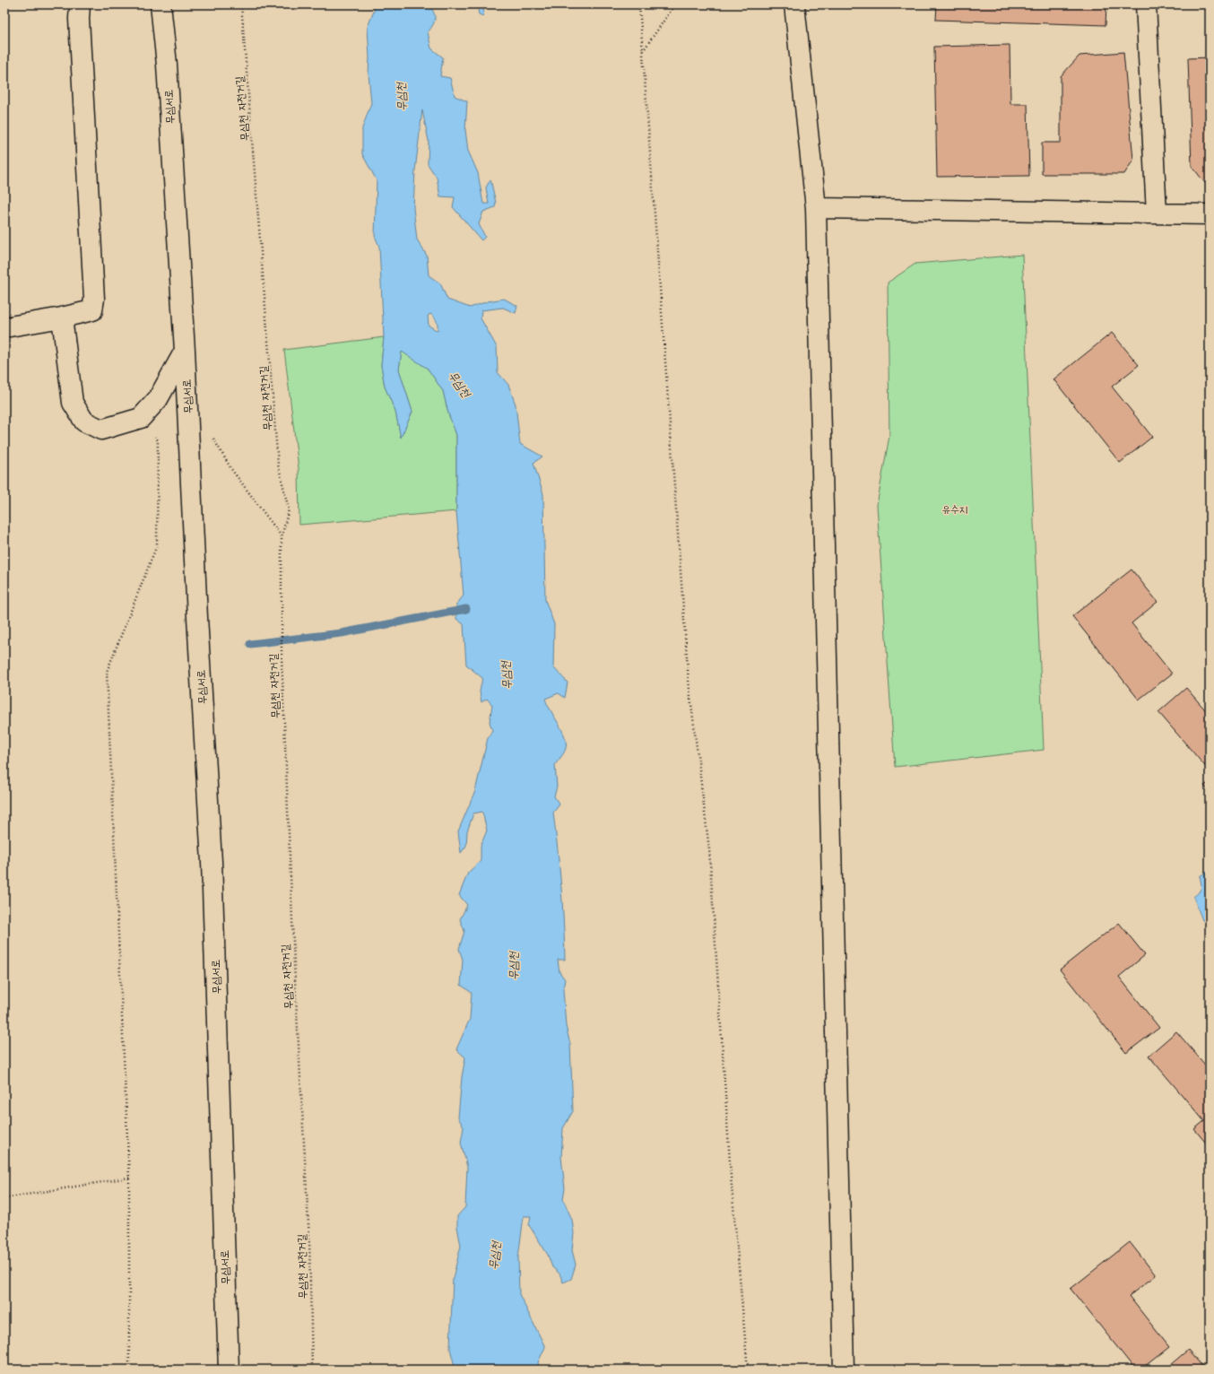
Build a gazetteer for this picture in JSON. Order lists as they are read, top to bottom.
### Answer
{
  "streets": {
    "street": ["무심서로"],
    "path": ["무심천 자전거길"]
  },
  "water": ["무심천"],
  "parks": ["유수지"]
}
